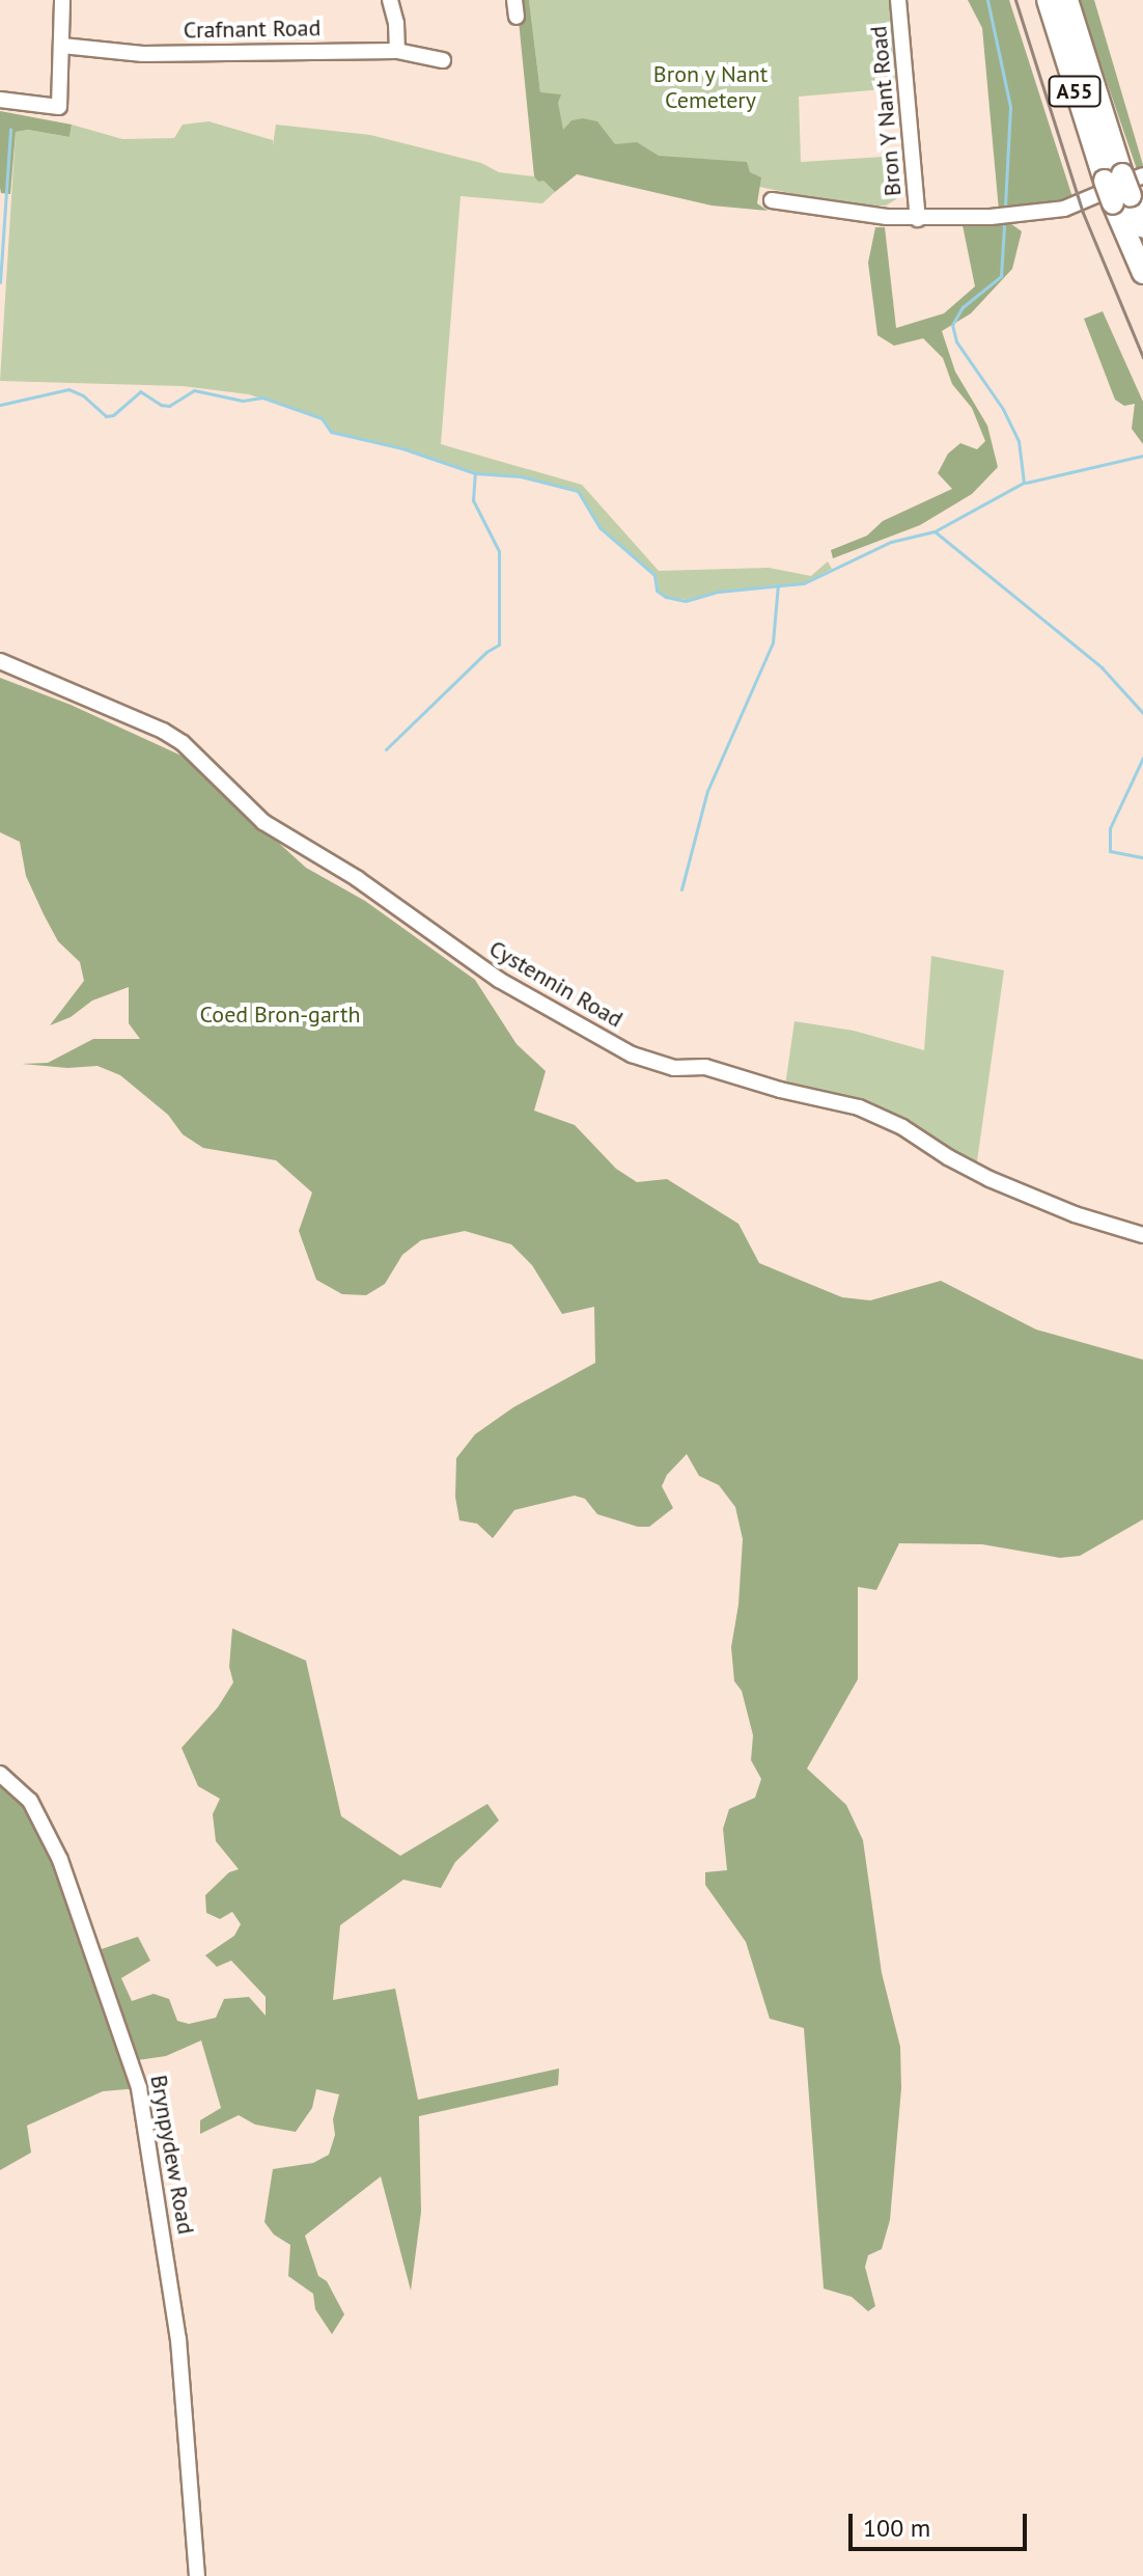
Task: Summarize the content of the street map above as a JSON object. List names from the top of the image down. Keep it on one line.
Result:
{"streets":{"highway":["A55"],"street":["Crafnant Road","Bron Y Nant Road","Cystennin Road","Brynpydew Road"]},"parks":["Bron y Nant Cemetery","Coed Bron-garth"],"scale_bar":"100 m"}
